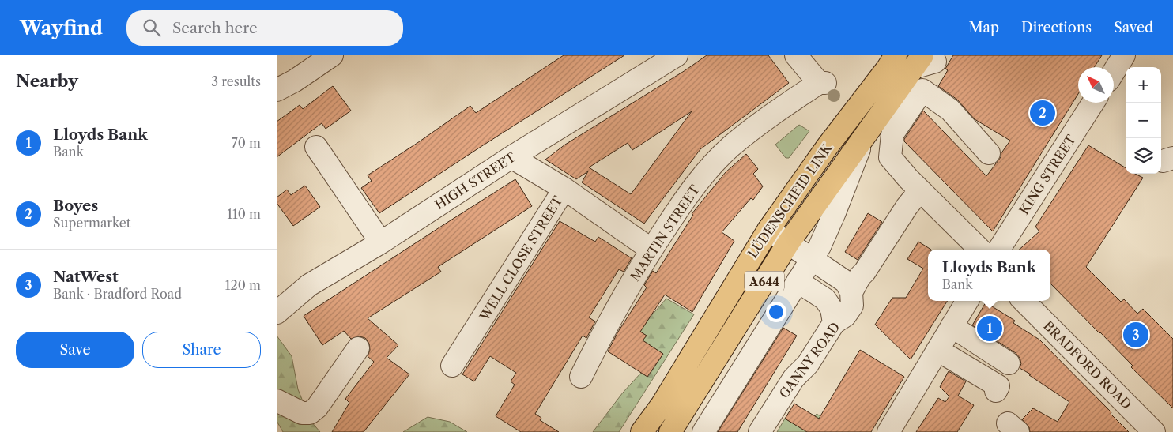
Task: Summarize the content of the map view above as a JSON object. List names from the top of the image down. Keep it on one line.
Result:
{"streets":{"main road":["LÜDENSCHEID LINK","A644"],"street":["KING STREET","HIGH STREET","MARTIN STREET","WELL CLOSE STREET","GANNY ROAD","BRADFORD ROAD"]},"north":"top left","page":{"header":"Wayfind","search":"Search here","nav":["Map","Directions","Saved"],"heading":["Nearby","3 results"],"map_buttons":["+","−"],"pins":["2","1","3"],"list":[{"mark":"1","name":"Lloyds Bank","note":"Bank","value":"70 m"},{"mark":"2","name":"Boyes","note":"Supermarket","value":"110 m"},{"mark":"3","name":"NatWest","note":"Bank · Bradford Road","value":"120 m"}],"popup":["Lloyds Bank","Bank"],"buttons":["Save","Share"]}}
